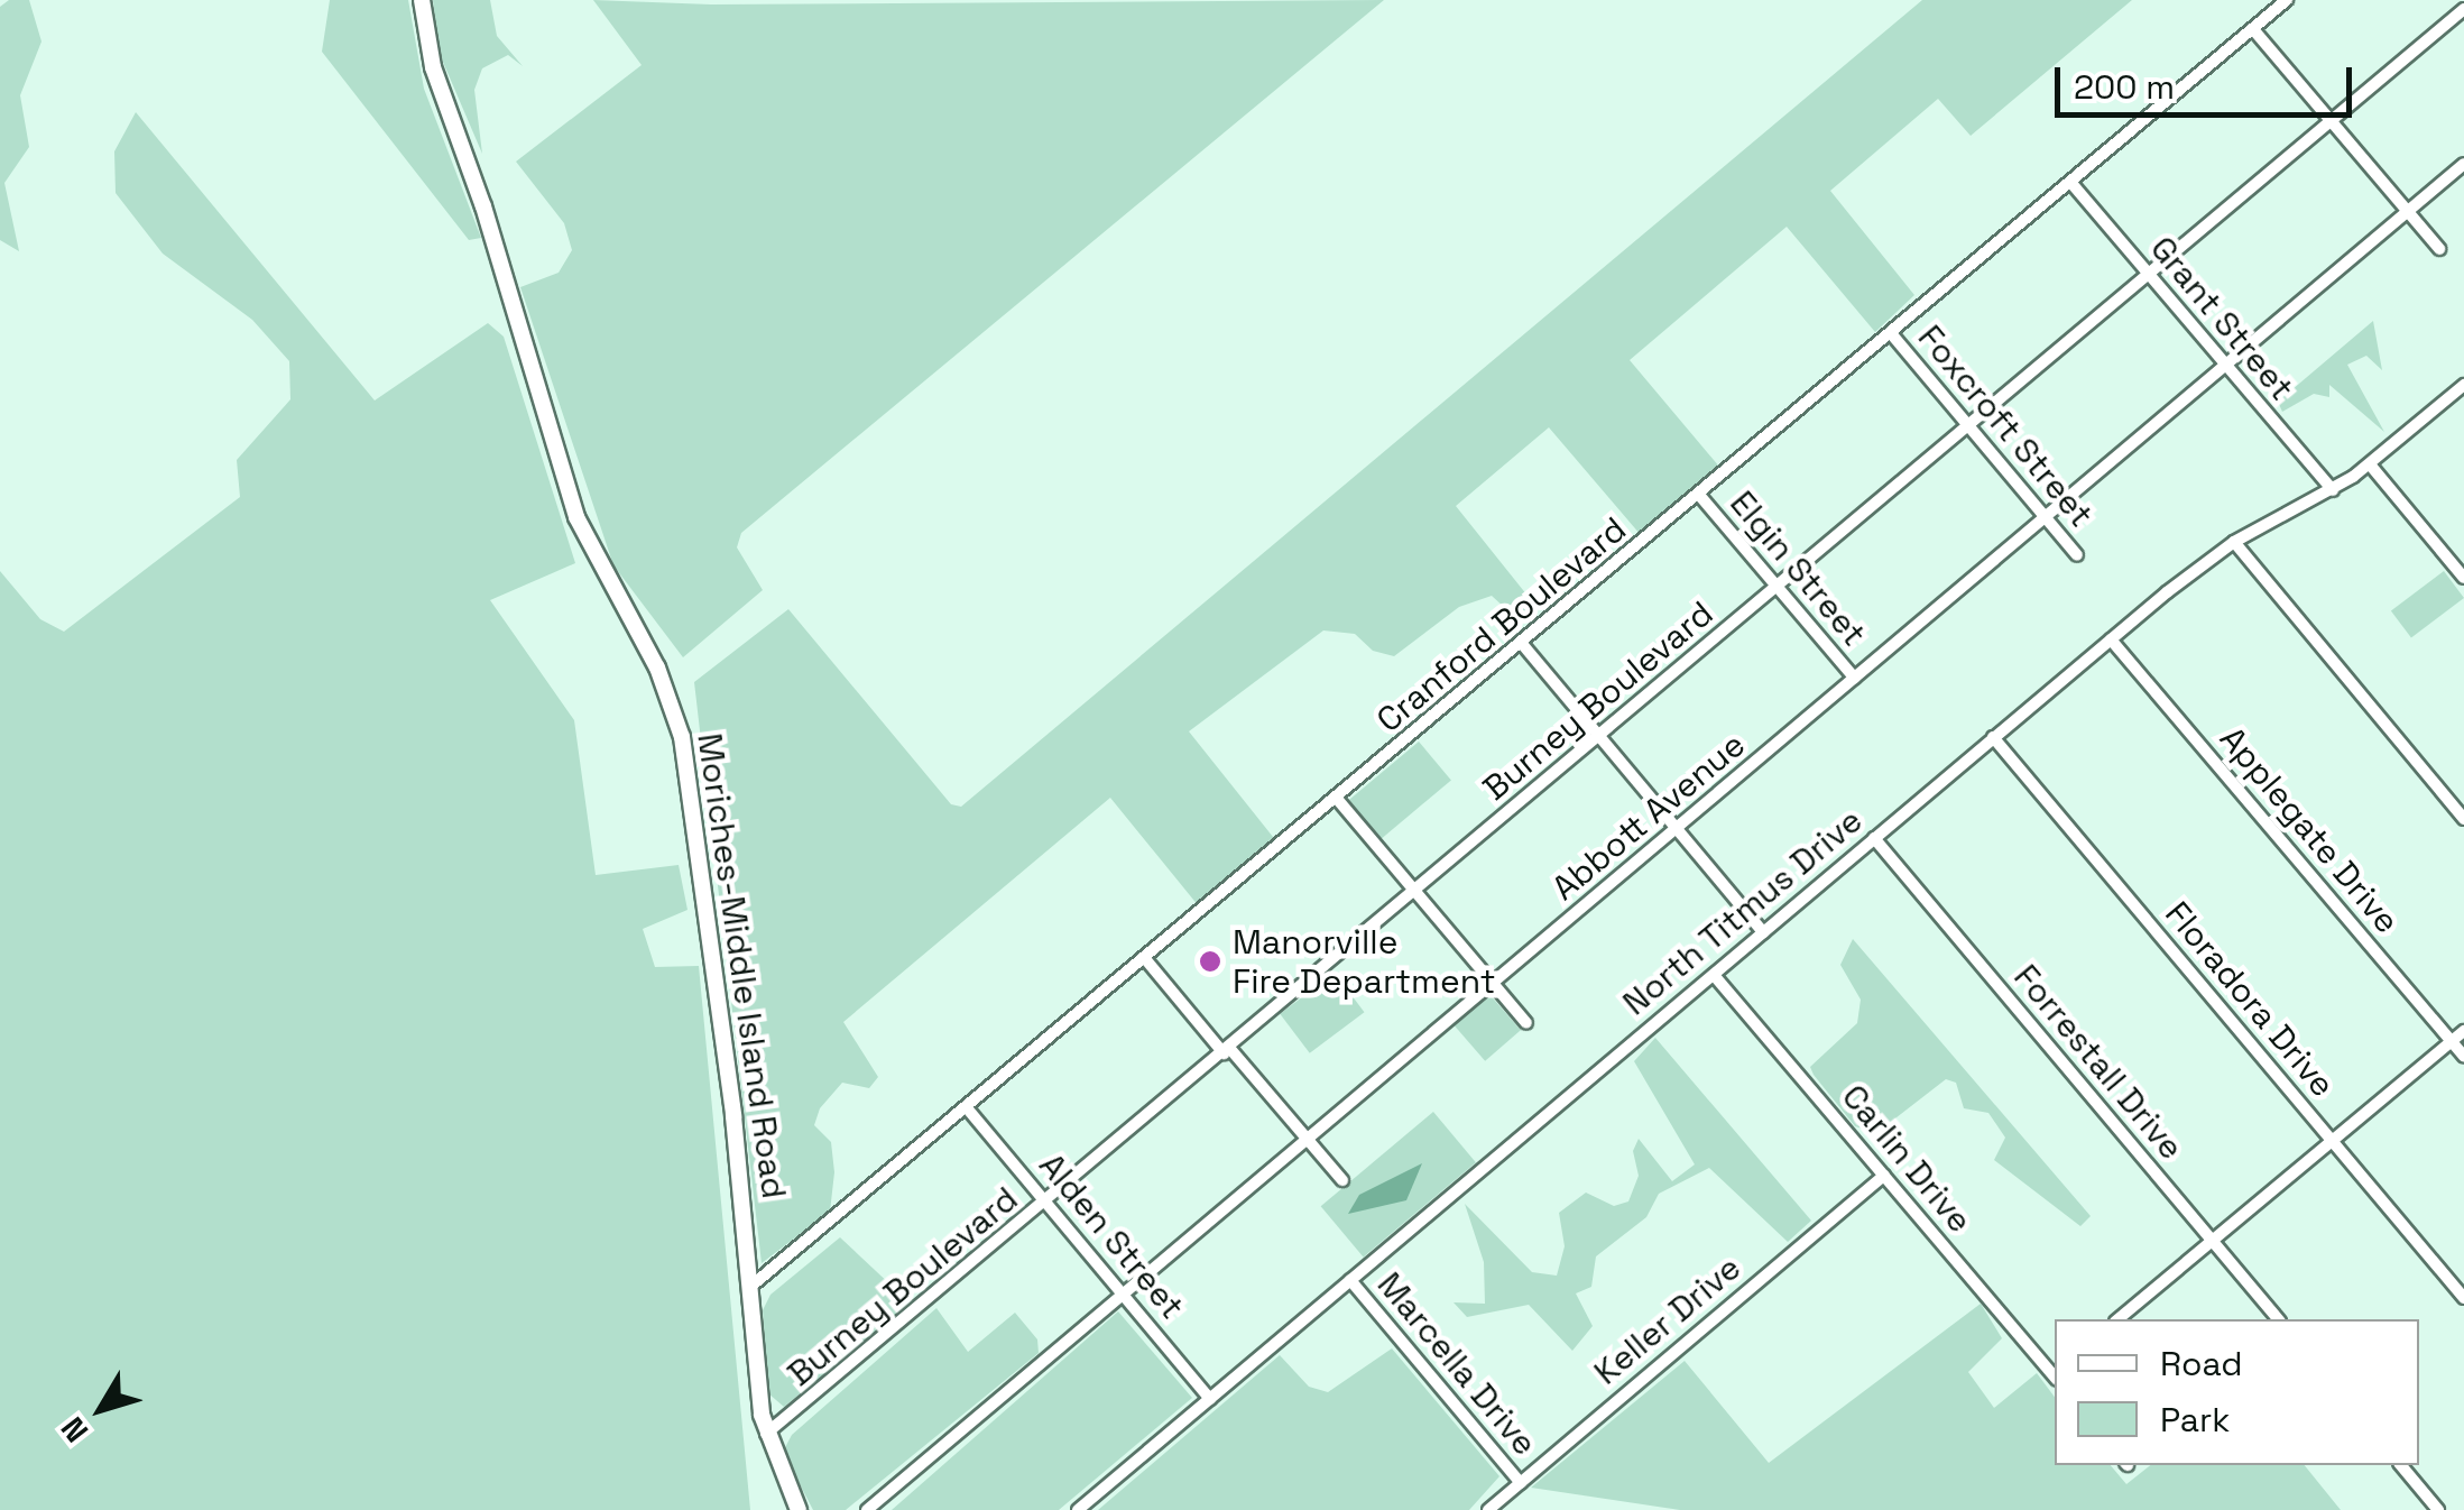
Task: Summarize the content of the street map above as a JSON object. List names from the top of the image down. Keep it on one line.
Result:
{"streets":{"main road":["Moriches-Middle Island Road"],"street":["Grant Street","Foxcroft Street","Elgin Street","Cranford Boulevard","Burney Boulevard","Abbott Avenue","Applegate Drive","North Titmus Drive","Floradora Drive","Forrestall Drive","Carlin Drive","Alden Street","Keller Drive","Marcella Drive"]},"crossings":[["Grant Street","Cranford Boulevard"],["Grant Street","Burney Boulevard"],["Grant Street","Abbott Avenue"],["Grant Street","North Titmus Drive"],["Foxcroft Street","Cranford Boulevard"],["Foxcroft Street","Burney Boulevard"],["Foxcroft Street","Abbott Avenue"],["Elgin Street","Cranford Boulevard"],["Elgin Street","Burney Boulevard"],["Elgin Street","Abbott Avenue"],["Cranford Boulevard","Moriches-Middle Island Road"],["Cranford Boulevard","Alden Street"],["Burney Boulevard","Moriches-Middle Island Road"],["Burney Boulevard","Alden Street"],["Abbott Avenue","Alden Street"],["Applegate Drive","North Titmus Drive"],["North Titmus Drive","Floradora Drive"],["North Titmus Drive","Forrestall Drive"],["North Titmus Drive","Carlin Drive"],["North Titmus Drive","Alden Street"],["North Titmus Drive","Marcella Drive"],["Carlin Drive","Keller Drive"],["Keller Drive","Marcella Drive"]],"places":["Manorville Fire Department"],"legend":["Road","Park"],"scale_bar":"200 m","north":"bottom left"}
